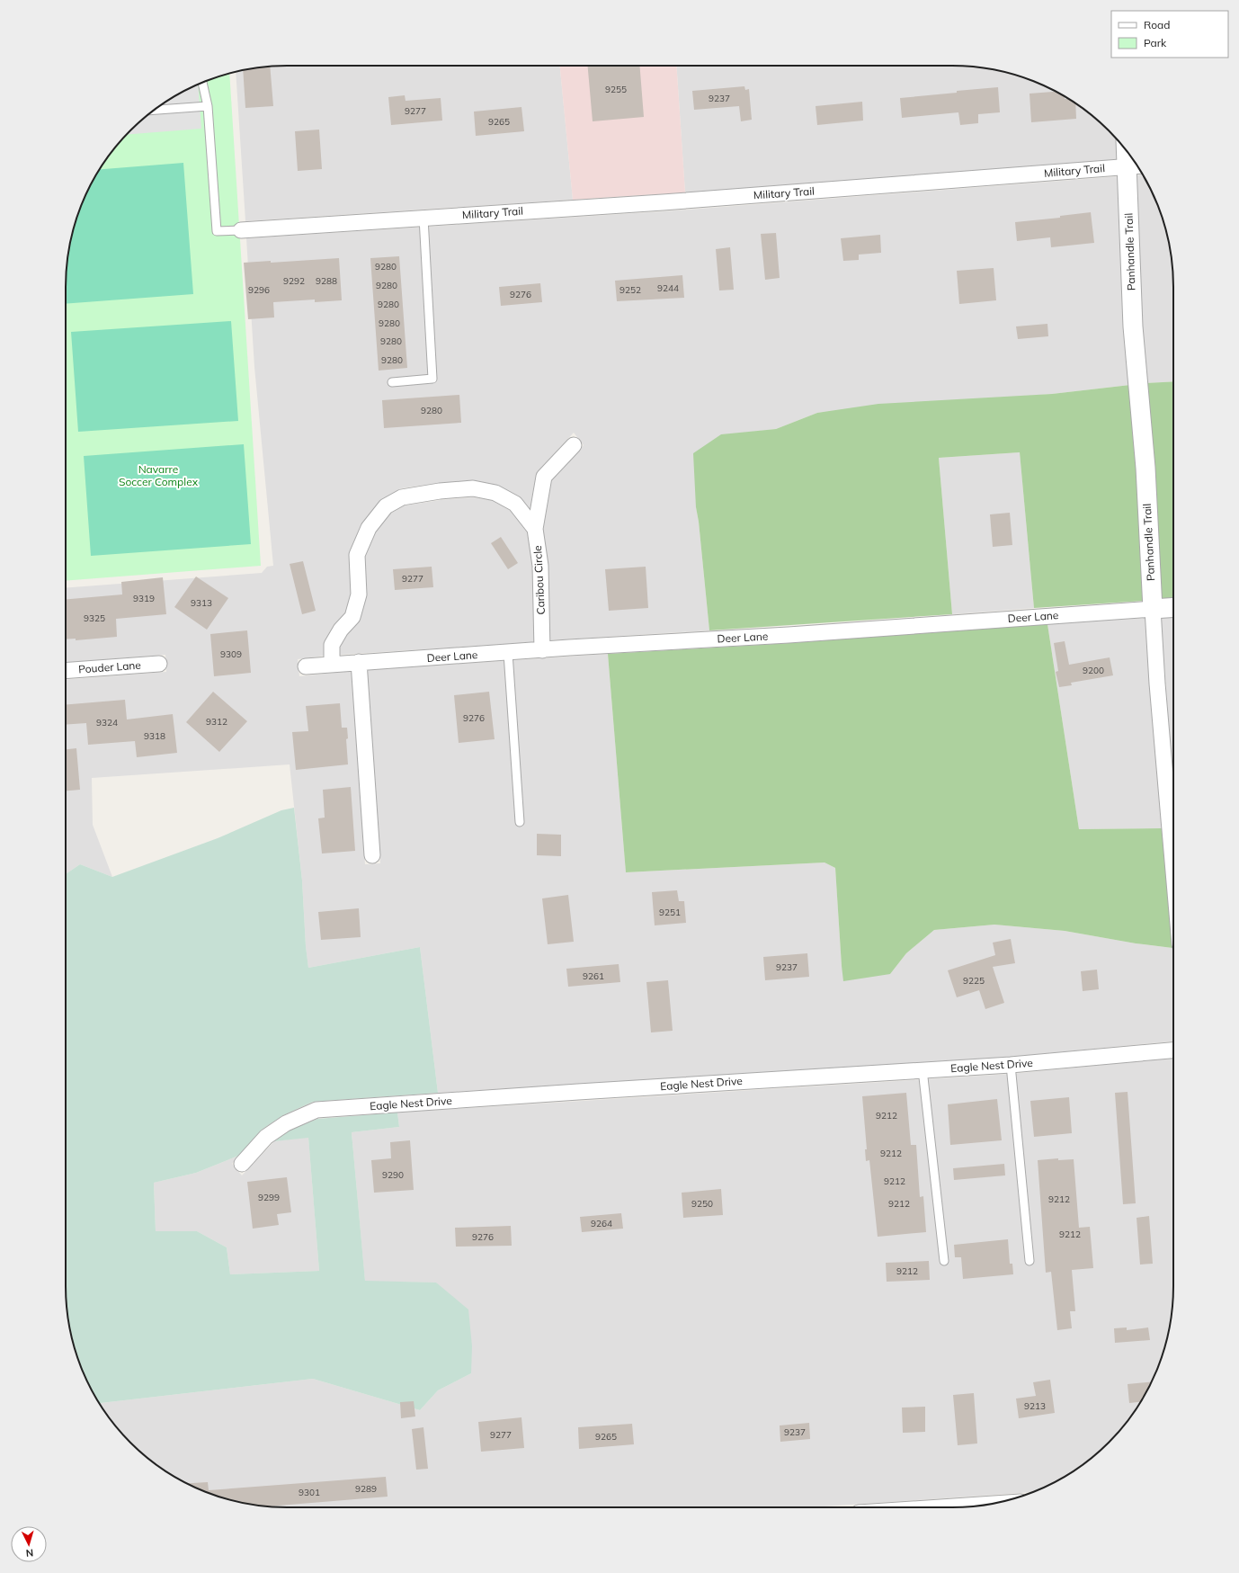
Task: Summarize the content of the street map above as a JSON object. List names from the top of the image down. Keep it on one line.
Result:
{"streets":{"street":["Military Trail","Panhandle Trail","Caribou Circle","Deer Lane","Pouder Lane","Eagle Nest Drive"]},"crossings":[["Military Trail","Panhandle Trail"],["Panhandle Trail","Deer Lane"],["Caribou Circle","Deer Lane"]],"parks":["Navarre Soccer Complex"],"house_numbers":["9255","9237","9277","9265","9280","9292","9288","9280","9244","9296","9252","9276","9280","9280","9280","9280","9280","9277","9319","9313","9325","9309","9200","9276","9312","9324","9318","9251","9237","9261","9225","9212","9212","9290","9212","9299","9212","9250","9212","9264","9212","9276","9212","9213","9237","9277","9265","9289","9301"],"legend":["Road","Park"],"north":"bottom"}
